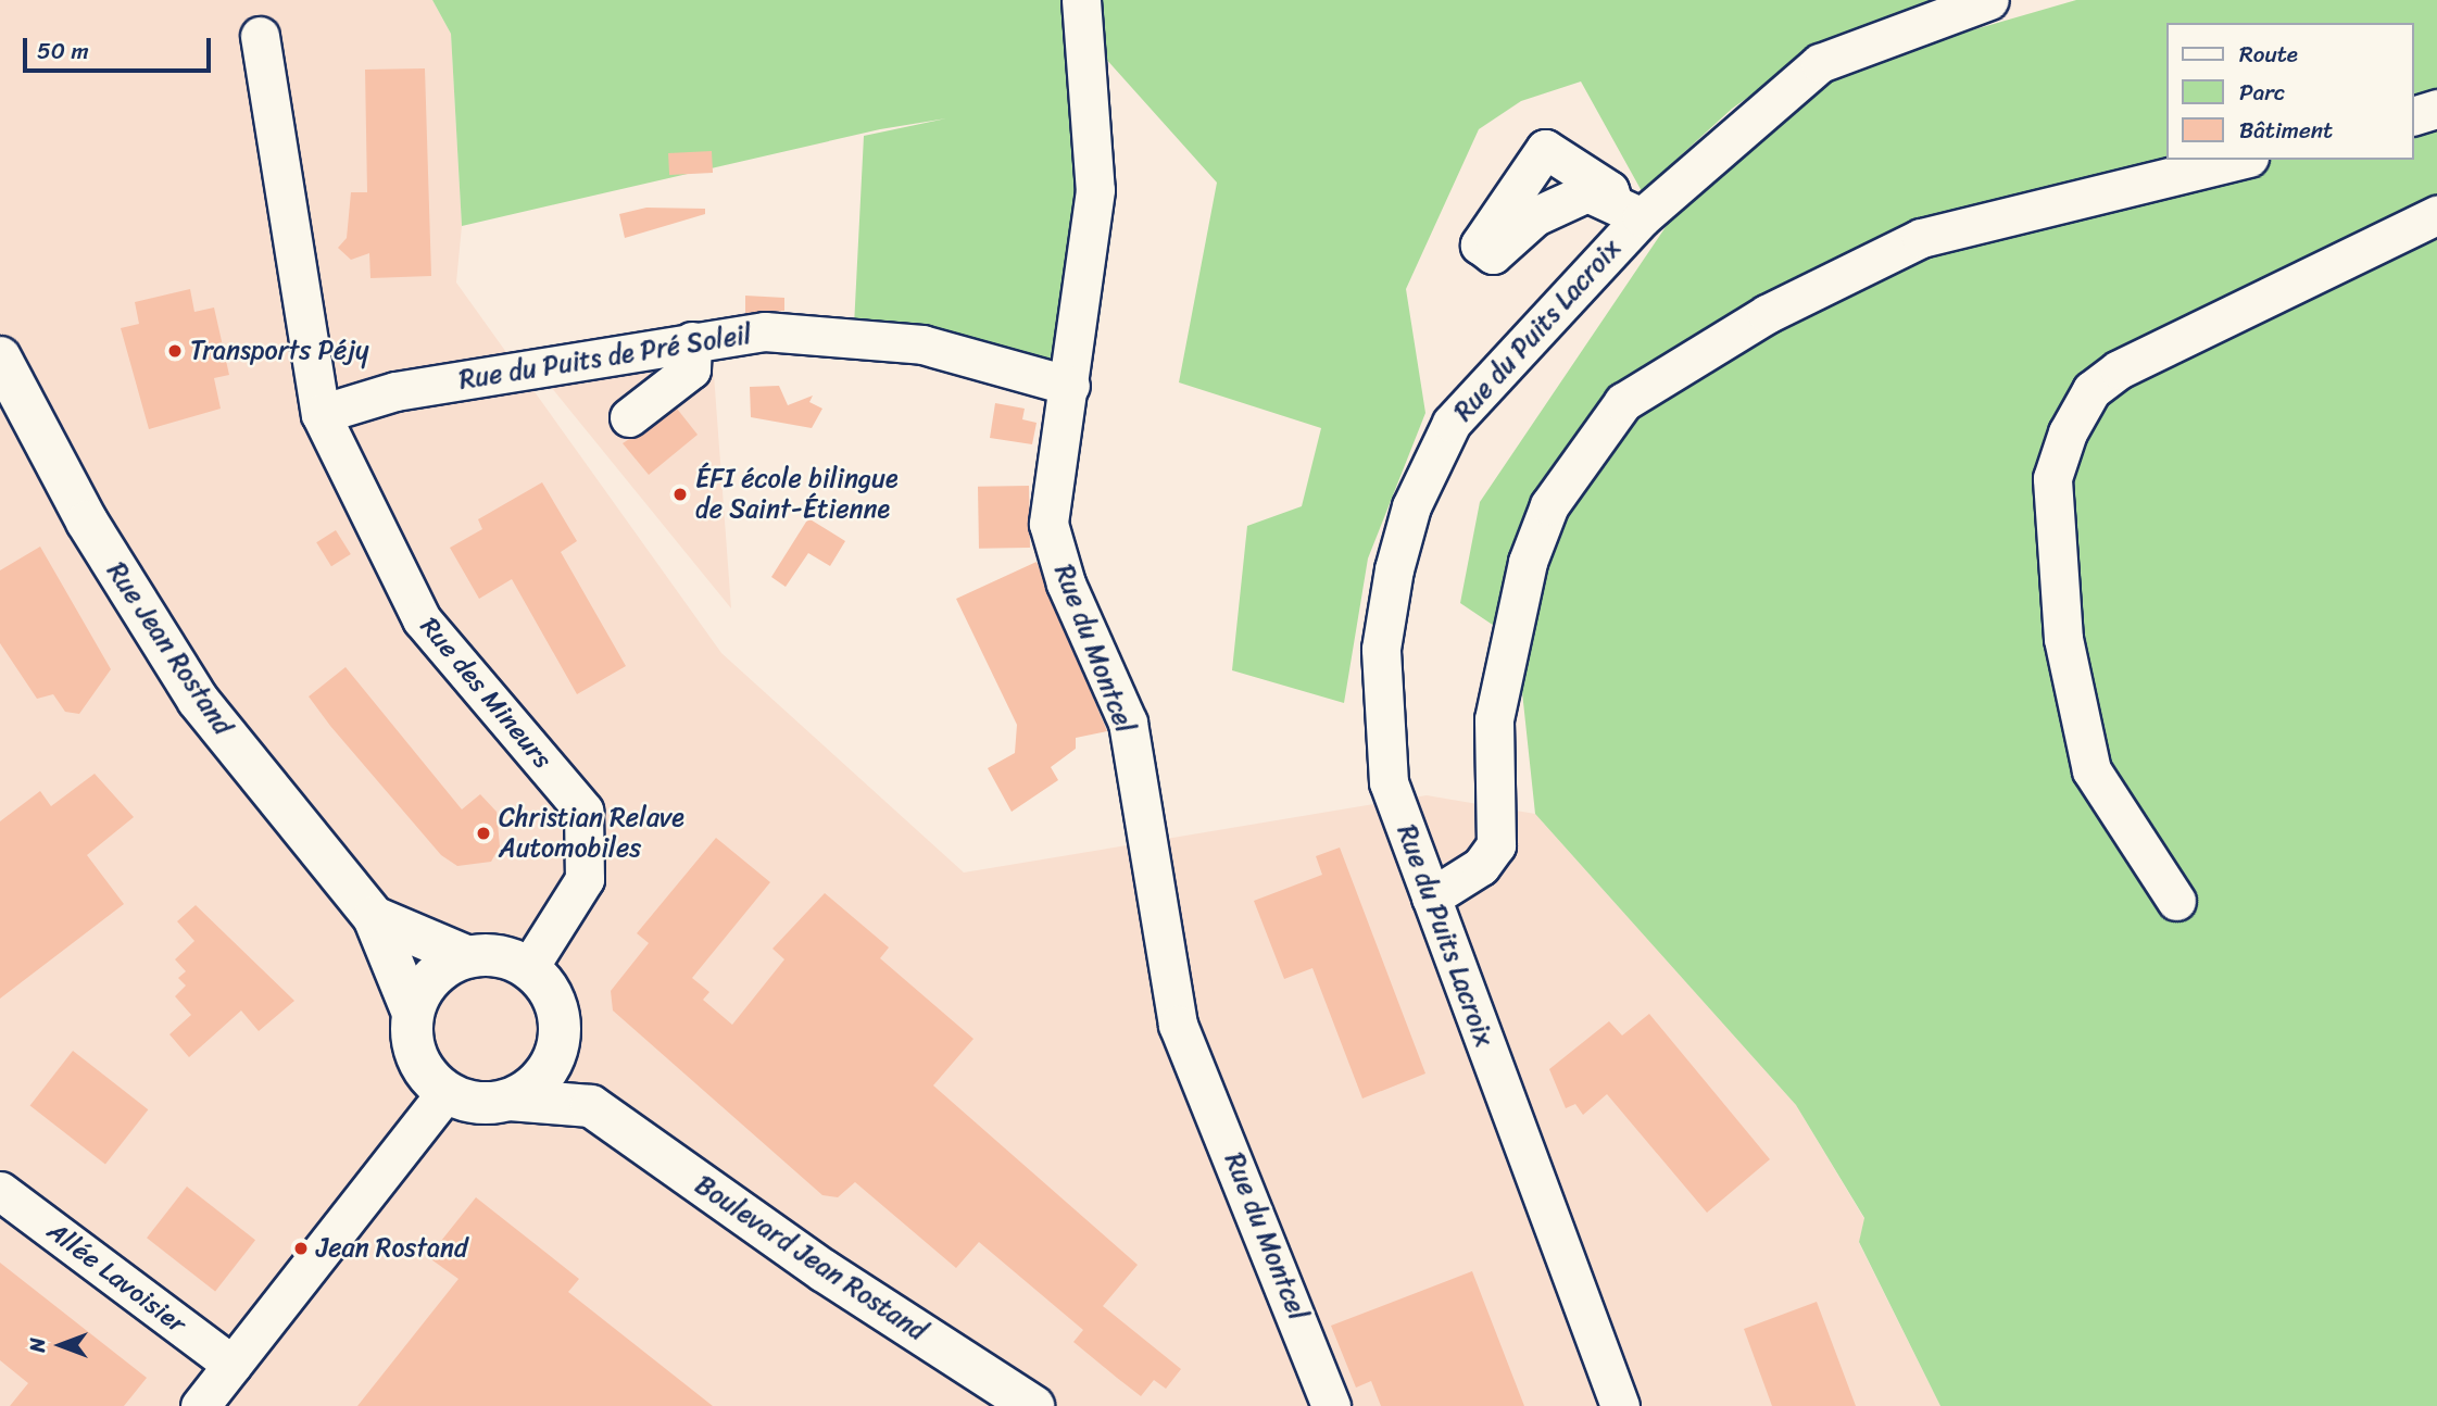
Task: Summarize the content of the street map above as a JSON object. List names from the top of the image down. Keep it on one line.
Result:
{"streets":{"main road":["Rue Jean Rostand","Boulevard Jean Rostand"],"street":["Rue du Puits Lacroix","Rue du Puits de Pré Soleil","Rue du Montcel","Rue des Mineurs","Allée Lavoisier"]},"crossings":[["Rue du Puits de Pré Soleil","Rue du Montcel"],["Rue du Puits de Pré Soleil","Rue des Mineurs"]],"places":["Transports Péjy","ÉFI école bilingue de Saint-Étienne","Christian Relave Automobiles","Jean Rostand"],"legend":["Route","Parc","Bâtiment"],"scale_bar":"50 m","north":"left"}
